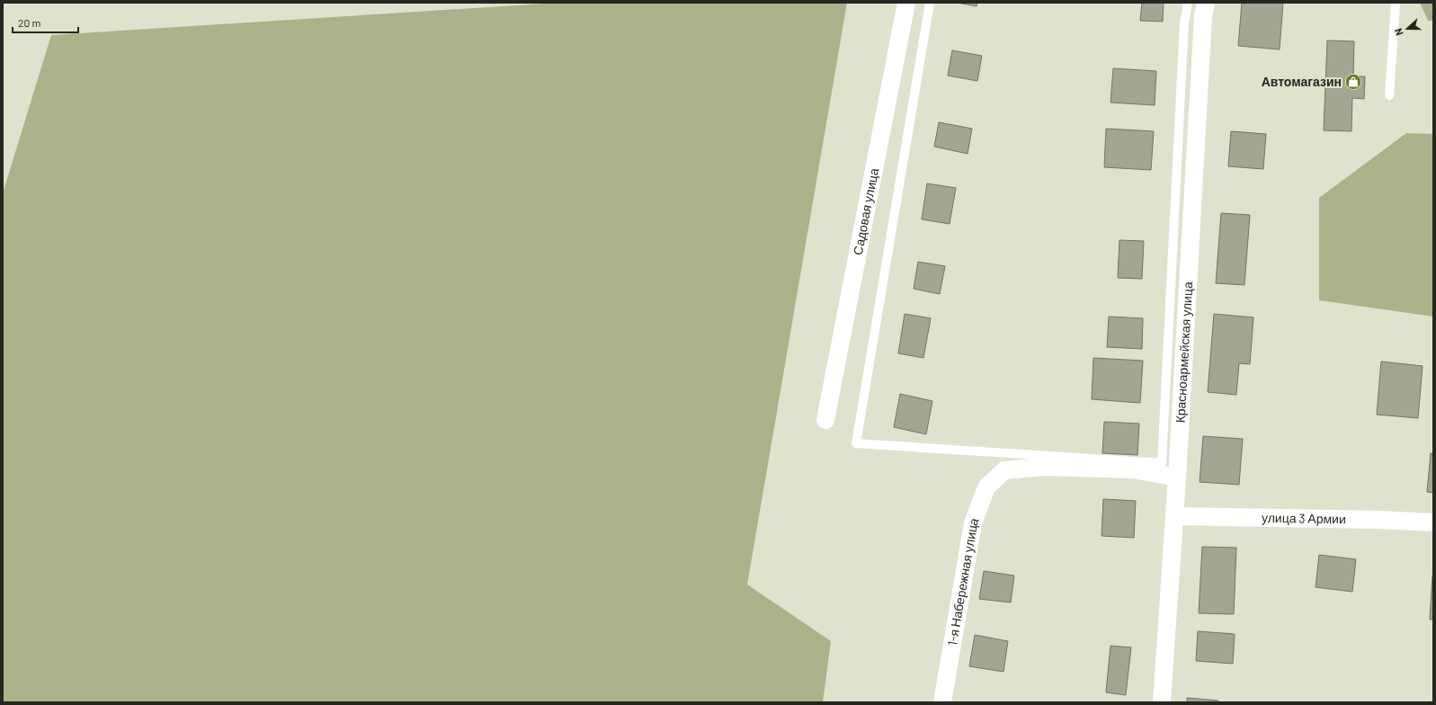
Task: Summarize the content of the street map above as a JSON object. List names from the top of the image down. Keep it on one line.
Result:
{"streets":{"street":["Садовая улица","Красноармейская улица","улица 3 Армии","1-я Набережная улица"]},"crossings":[["Красноармейская улица","улица 3 Армии"],["Красноармейская улица","1-я Набережная улица"]],"places":{"shop":["Автомагазин"]},"scale_bar":"20 m","north":"left"}
